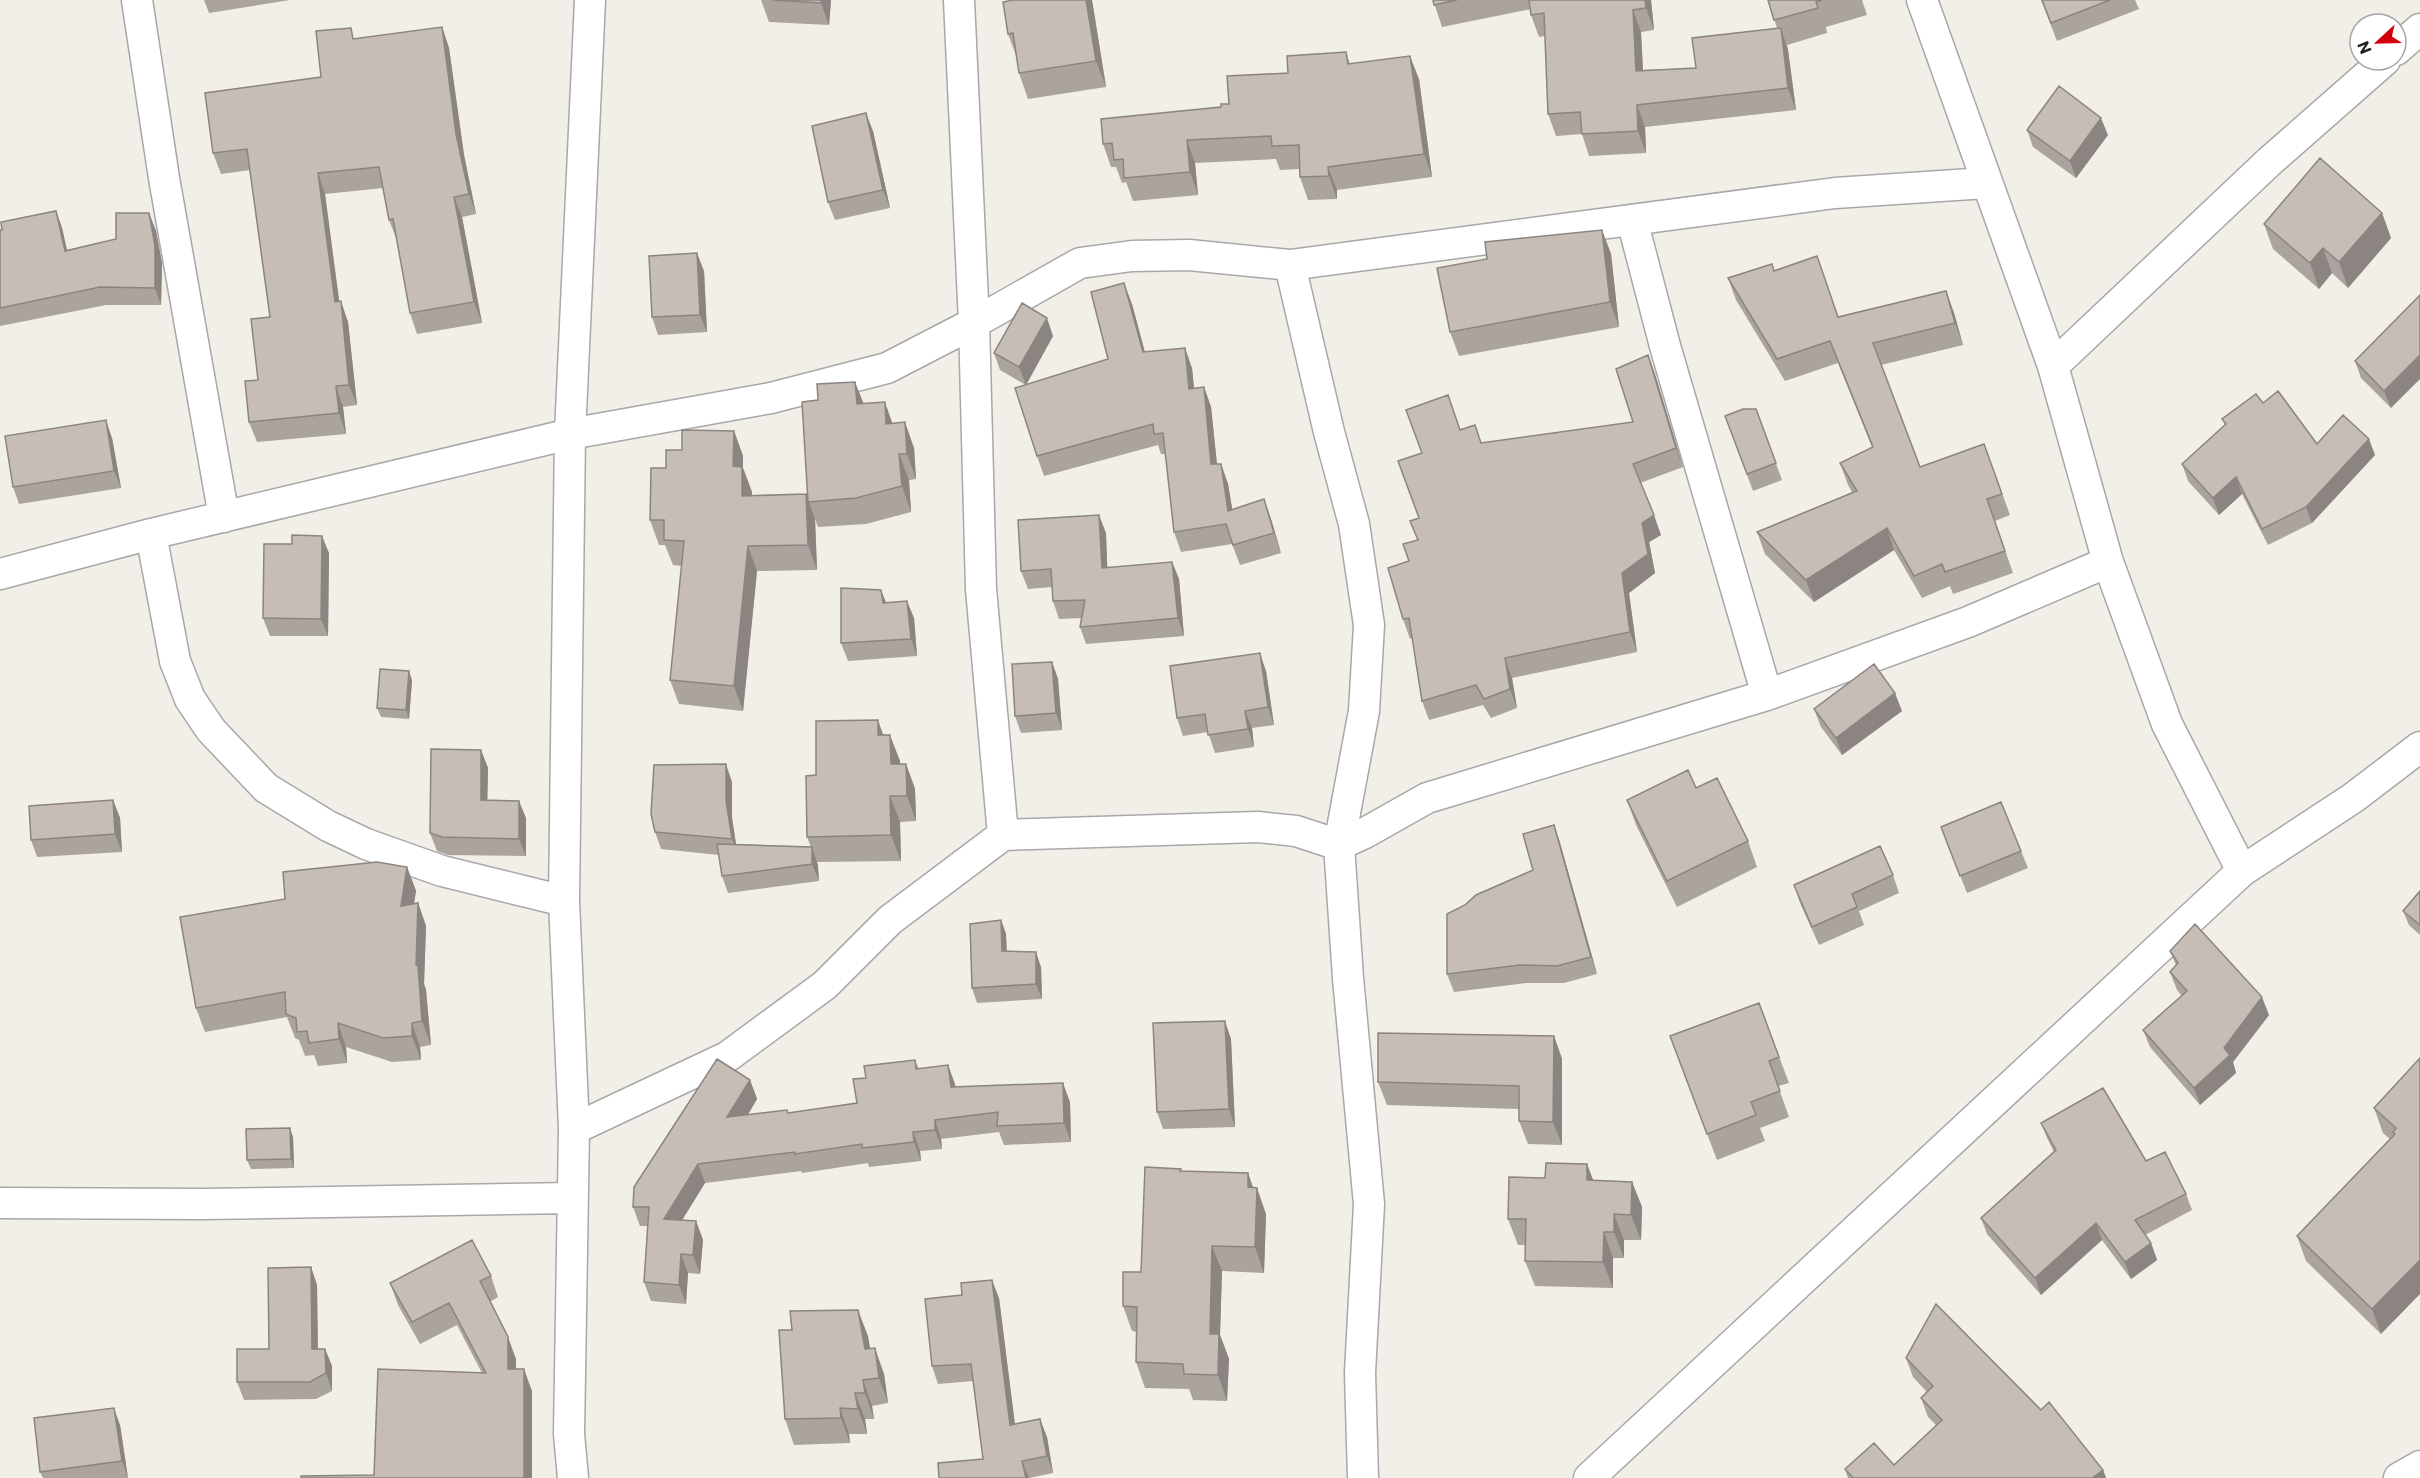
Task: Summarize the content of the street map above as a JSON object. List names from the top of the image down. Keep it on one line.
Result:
{"north":"left"}
